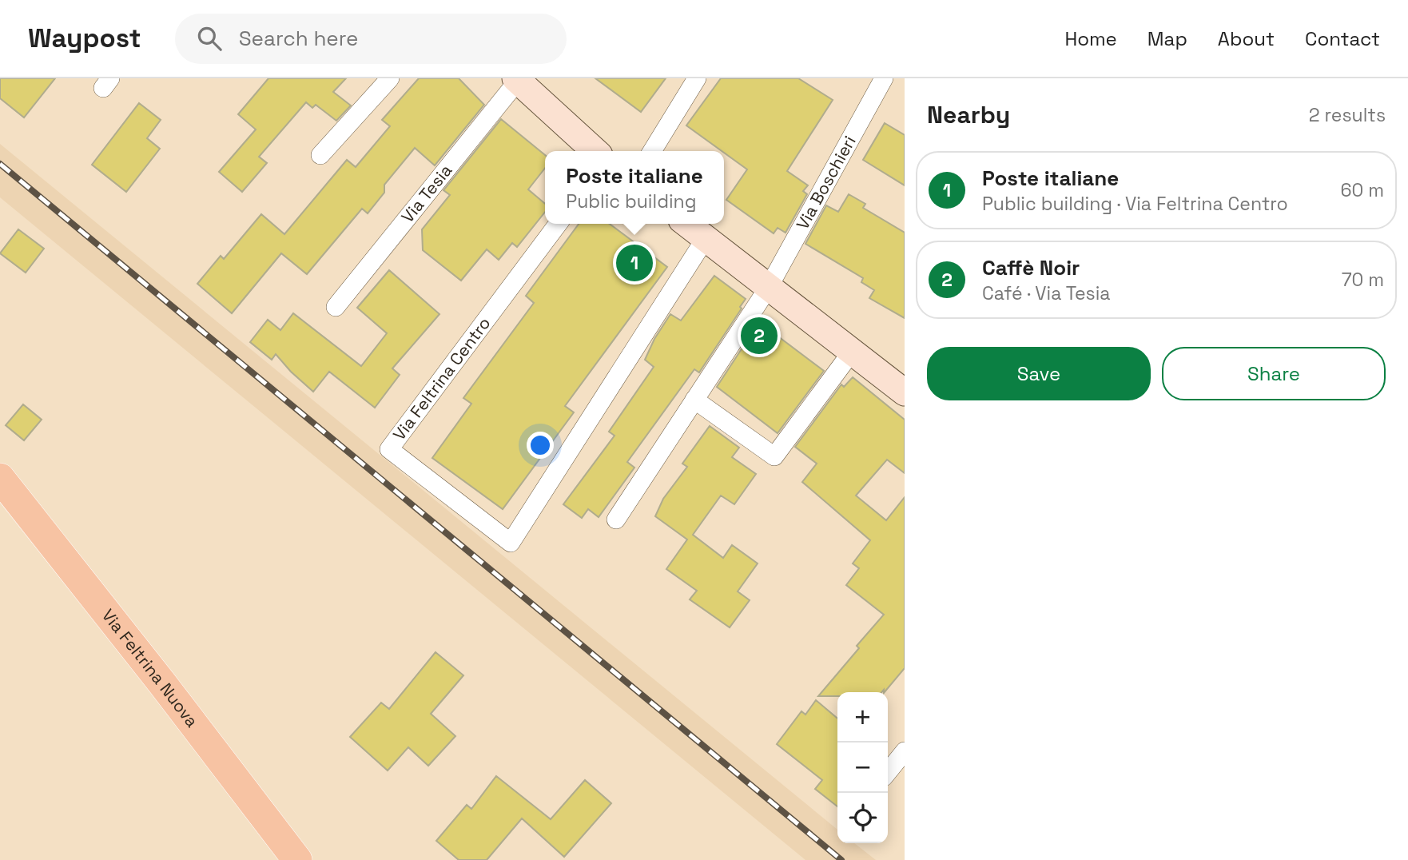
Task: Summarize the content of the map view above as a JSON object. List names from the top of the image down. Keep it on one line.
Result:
{"streets":{"main road":["Via Feltrina Nuova"],"street":["Via Boschieri","Via Tesia","Via Feltrina Centro"]},"page":{"header":"Waypost","search":"Search here","nav":["Home","Map","About","Contact"],"heading":["Nearby","2 results"],"popup":["Poste italiane","Public building"],"list":[{"mark":"1","name":"Poste italiane","note":"Public building · Via Feltrina Centro","value":"60 m"},{"mark":"2","name":"Caffè Noir","note":"Café · Via Tesia","value":"70 m"}],"pins":["1","2"],"buttons":["Save","Share"],"map_buttons":["+","−"]}}
